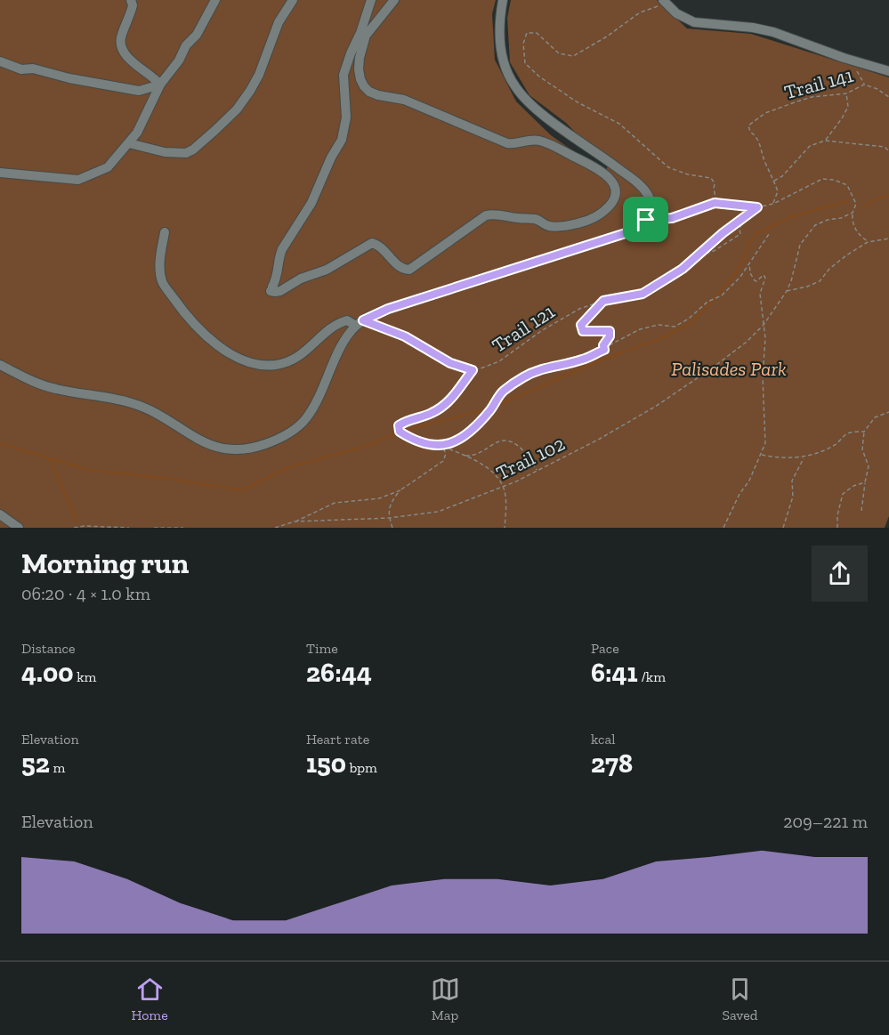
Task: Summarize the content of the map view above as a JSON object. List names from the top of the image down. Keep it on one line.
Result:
{"streets":{"path":["Trail 141","Trail 121","Trail 102"]},"parks":["Palisades Park"],"page":{"heading":["Morning run","06:20 · 4 × 1.0 km"],"stats":[["Distance","4.00 km"],["Time","26:44"],["Pace","6:41 /km"],["Elevation","52 m"],["Heart rate","150 bpm"],["kcal","278"]],"chart":["Elevation","209–221 m"],"tabs":["Home","Map","Saved"]}}
